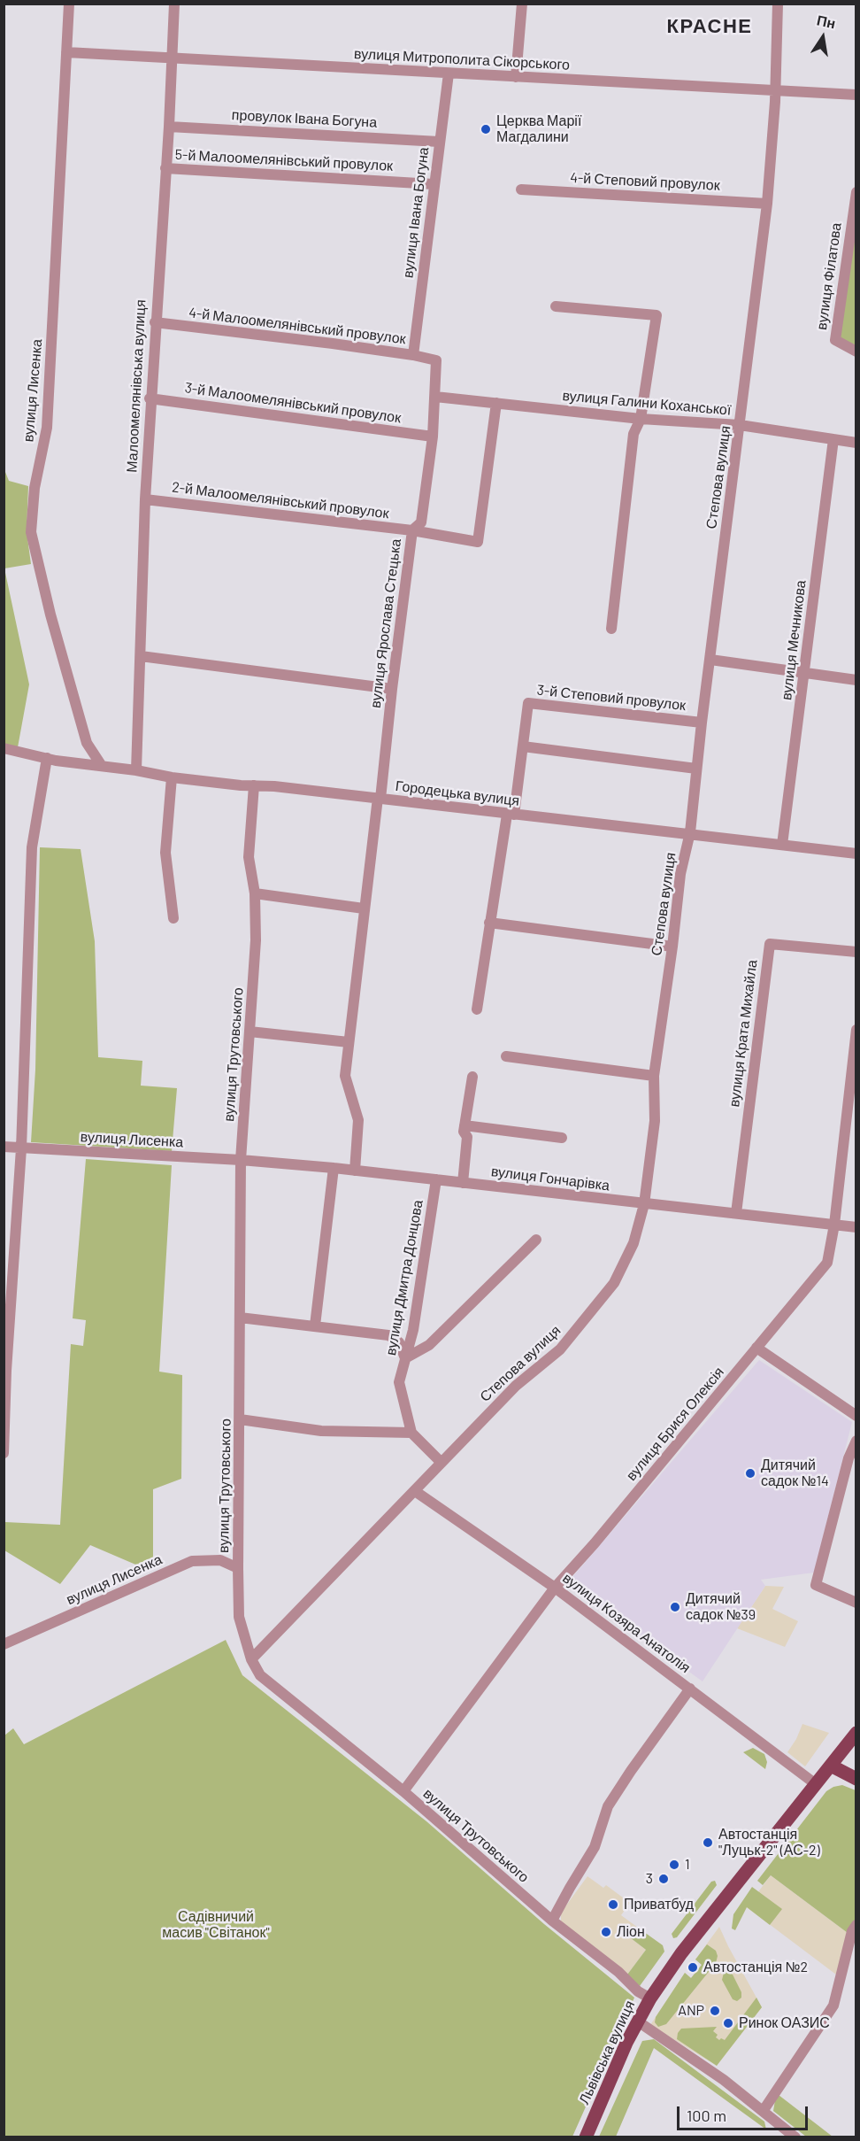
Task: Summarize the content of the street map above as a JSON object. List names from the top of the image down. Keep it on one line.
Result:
{"streets":{"main road":["Львівська вулиця"],"street":["вулиця Митрополита Сікорського","провулок Івана Богуна","5-й Малоомелянівський провулок","4-й Степовий провулок","вулиця Івана Богуна","вулиця Філатова","4-й Малоомелянівський провулок","Малоомелянівська вулиця","вулиця Лисенка","3-й Малоомелянівський провулок","вулиця Галини Коханської","Степова вулиця","2-й Малоомелянівський провулок","вулиця Ярослава Стецька","вулиця Мечникова","3-й Степовий провулок","Городецька вулиця","вулиця Крата Михайла","вулиця Трутовського","вулиця Гончарівка","вулиця Дмитра Донцова","вулиця Брися Олексія","вулиця Козяра Анатолія"]},"crossings":[["вулиця Митрополита Сікорського","вулиця Івана Богуна"],["вулиця Митрополита Сікорського","Малоомелянівська вулиця"],["вулиця Митрополита Сікорського","вулиця Лисенка"],["вулиця Митрополита Сікорського","Степова вулиця"],["провулок Івана Богуна","вулиця Івана Богуна"],["провулок Івана Богуна","Малоомелянівська вулиця"],["5-й Малоомелянівський провулок","вулиця Івана Богуна"],["5-й Малоомелянівський провулок","Малоомелянівська вулиця"],["4-й Степовий провулок","Степова вулиця"],["вулиця Івана Богуна","4-й Малоомелянівський провулок"],["4-й Малоомелянівський провулок","Малоомелянівська вулиця"],["4-й Малоомелянівський провулок","вулиця Ярослава Стецька"],["Малоомелянівська вулиця","3-й Малоомелянівський провулок"],["Малоомелянівська вулиця","2-й Малоомелянівський провулок"],["Малоомелянівська вулиця","Городецька вулиця"],["вулиця Лисенка","Городецька вулиця"],["вулиця Лисенка","вулиця Трутовського"],["вулиця Лисенка","вулиця Гончарівка"],["3-й Малоомелянівський провулок","вулиця Ярослава Стецька"],["вулиця Галини Коханської","Степова вулиця"],["вулиця Галини Коханської","вулиця Ярослава Стецька"],["вулиця Галини Коханської","вулиця Мечникова"],["Степова вулиця","3-й Степовий провулок"],["Степова вулиця","Городецька вулиця"],["Степова вулиця","вулиця Трутовського"],["Степова вулиця","вулиця Гончарівка"],["Степова вулиця","вулиця Козяра Анатолія"],["2-й Малоомелянівський провулок","вулиця Ярослава Стецька"],["вулиця Ярослава Стецька","Городецька вулиця"],["вулиця Ярослава Стецька","вулиця Гончарівка"],["вулиця Мечникова","Городецька вулиця"],["3-й Степовий провулок","Городецька вулиця"],["Городецька вулиця","вулиця Трутовського"],["вулиця Крата Михайла","вулиця Гончарівка"],["вулиця Трутовського","вулиця Гончарівка"],["вулиця Трутовського","вулиця Брися Олексія"],["вулиця Трутовського","Львівська вулиця"],["вулиця Гончарівка","вулиця Дмитра Донцова"],["вулиця Гончарівка","вулиця Брися Олексія"],["вулиця Брися Олексія","вулиця Козяра Анатолія"],["вулиця Козяра Анатолія","Львівська вулиця"]],"districts":["КРАСНЕ"],"parks":["Садівничий масив \"Світанок\""],"places":["Церква Марії Магдалини","Дитячий садок №14","Дитячий садок №39","Автостанція \"Луцьк-2\" (АС-2)","1","3","Приватбуд","Ліон","Автостанція №2","ANP","Ринок ОАЗИС"],"scale_bar":"100 m","north":"top"}
